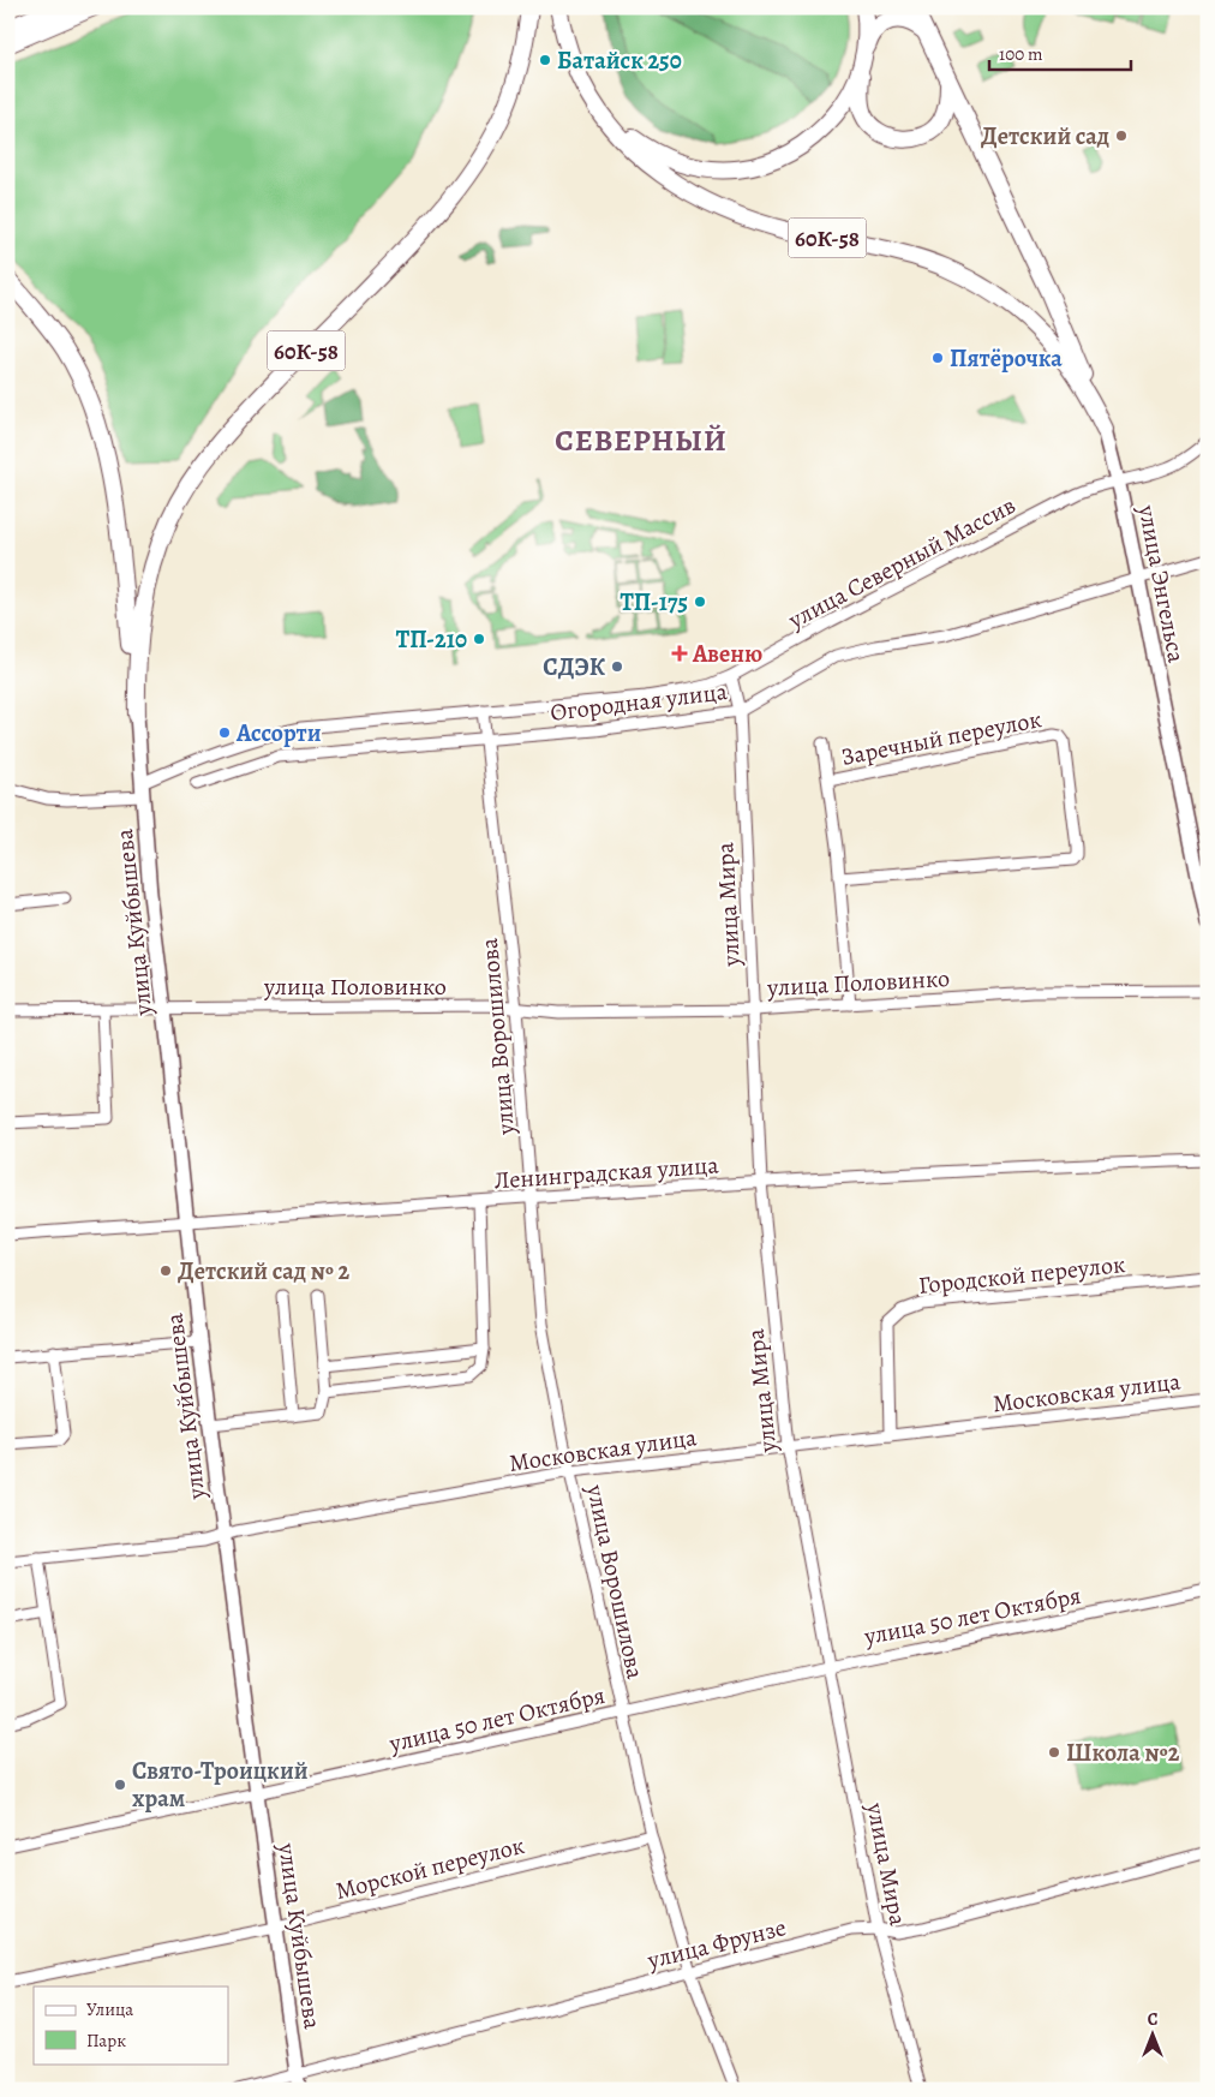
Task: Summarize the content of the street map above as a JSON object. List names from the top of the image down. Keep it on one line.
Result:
{"streets":{"highway":["60К-58"],"main road":["улица Энгельса","улица Куйбышева"],"street":["улица Северный Массив","Огородная улица","Заречный переулок","улица Мира","улица Половинко","улица Ворошилова","Ленинградская улица","Городской переулок","Московская улица","улица 50 лет Октября","Морской переулок","улица Фрунзе"]},"crossings":[["60К-58","улица Энгельса"],["60К-58","улица Куйбышева"],["улица Северный Массив","улица Энгельса"],["улица Северный Массив","улица Мира"],["улица Северный Массив","улица Куйбышева"],["улица Северный Массив","улица Ворошилова"],["улица Энгельса","Огородная улица"],["Огородная улица","улица Мира"],["Огородная улица","улица Ворошилова"],["Заречный переулок","улица Половинко"],["улица Мира","улица Половинко"],["улица Мира","Ленинградская улица"],["улица Мира","Московская улица"],["улица Мира","улица 50 лет Октября"],["улица Мира","улица Фрунзе"],["улица Куйбышева","улица Половинко"],["улица Куйбышева","Ленинградская улица"],["улица Куйбышева","Московская улица"],["улица Куйбышева","улица 50 лет Октября"],["улица Куйбышева","Морской переулок"],["улица Куйбышева","улица Фрунзе"],["улица Половинко","улица Ворошилова"],["улица Ворошилова","Ленинградская улица"],["улица Ворошилова","Московская улица"],["улица Ворошилова","улица 50 лет Октября"],["улица Ворошилова","Морской переулок"],["улица Ворошилова","улица Фрунзе"],["Городской переулок","Московская улица"]],"districts":["СЕВЕРНЫЙ"],"places":{"other":["Батайск 250","Детский сад","Пятёрочка","ТП-175","ТП-210","СДЭК","Ассорти","Детский сад № 2","Школа №2","Свято-Троицкий храм"],"health":["Авеню"]},"legend":["Улица","Парк"],"scale_bar":"100 m","north":"top"}
